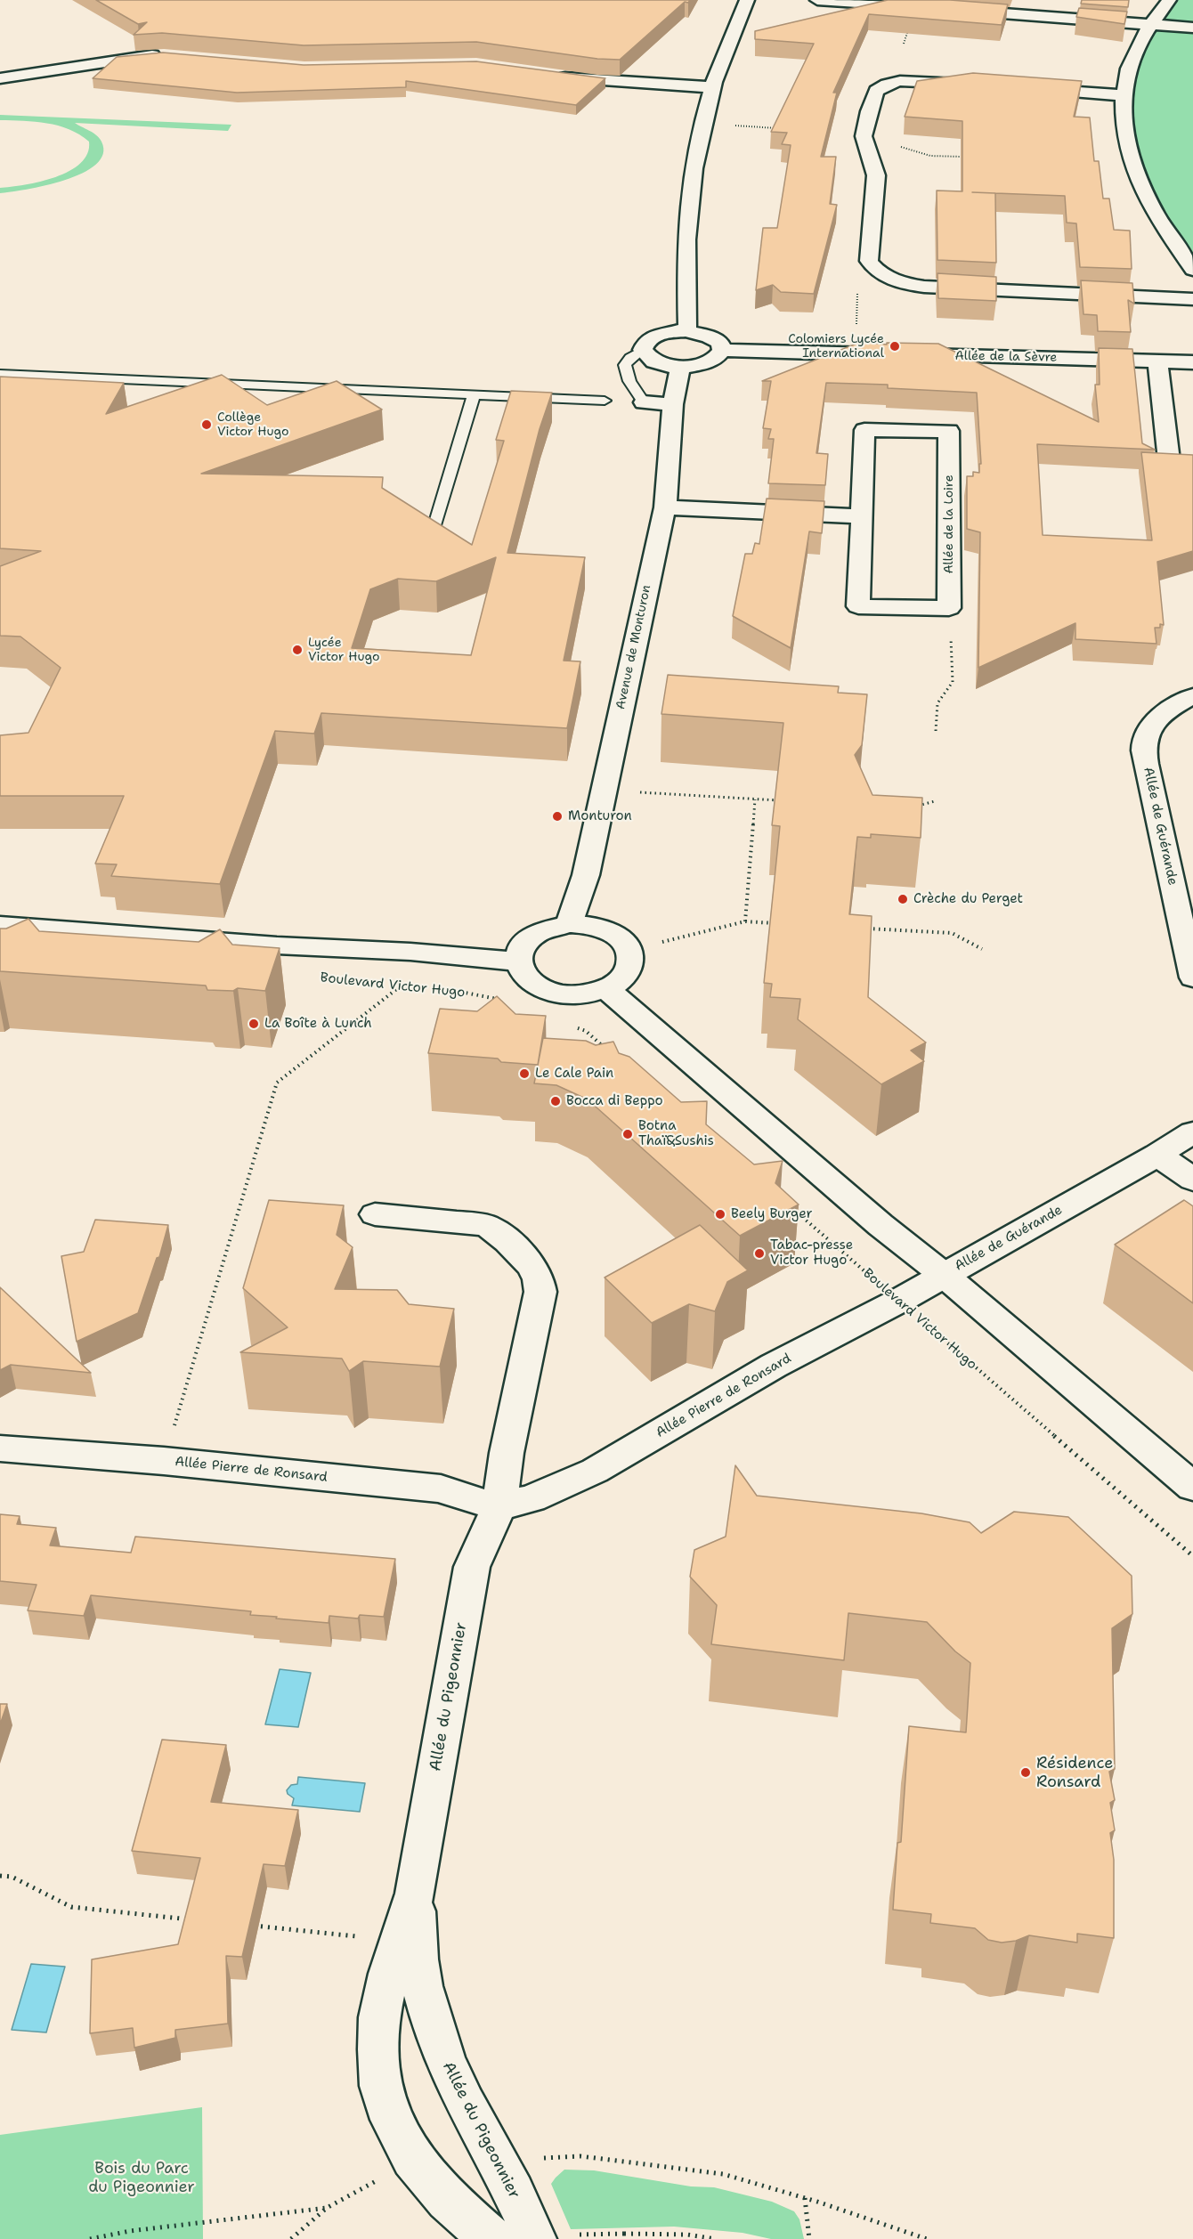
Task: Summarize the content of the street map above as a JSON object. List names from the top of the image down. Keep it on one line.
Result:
{"streets":{"street":["Allée de la Sèvre","Allée de la Loire","Avenue de Monturon","Allée de Guérande","Allée Pierre de Ronsard","Allée du Pigeonnier"],"path":["Boulevard Victor Hugo"]},"crossings":[["Allée de Guérande","Allée Pierre de Ronsard"],["Boulevard Victor Hugo","Allée Pierre de Ronsard"],["Allée Pierre de Ronsard","Allée du Pigeonnier"]],"parks":["Bois du Parc du Pigeonnier"],"places":["Colomiers Lycée International","Collège Victor Hugo","Lycée Victor Hugo","Monturon","Crèche du Perget","La Boîte à Lunch","Le Cale Pain","Bocca di Beppo","Botna Thaï&Sushis","Beely Burger","Tabac-presse Victor Hugo","Résidence Ronsard"]}
